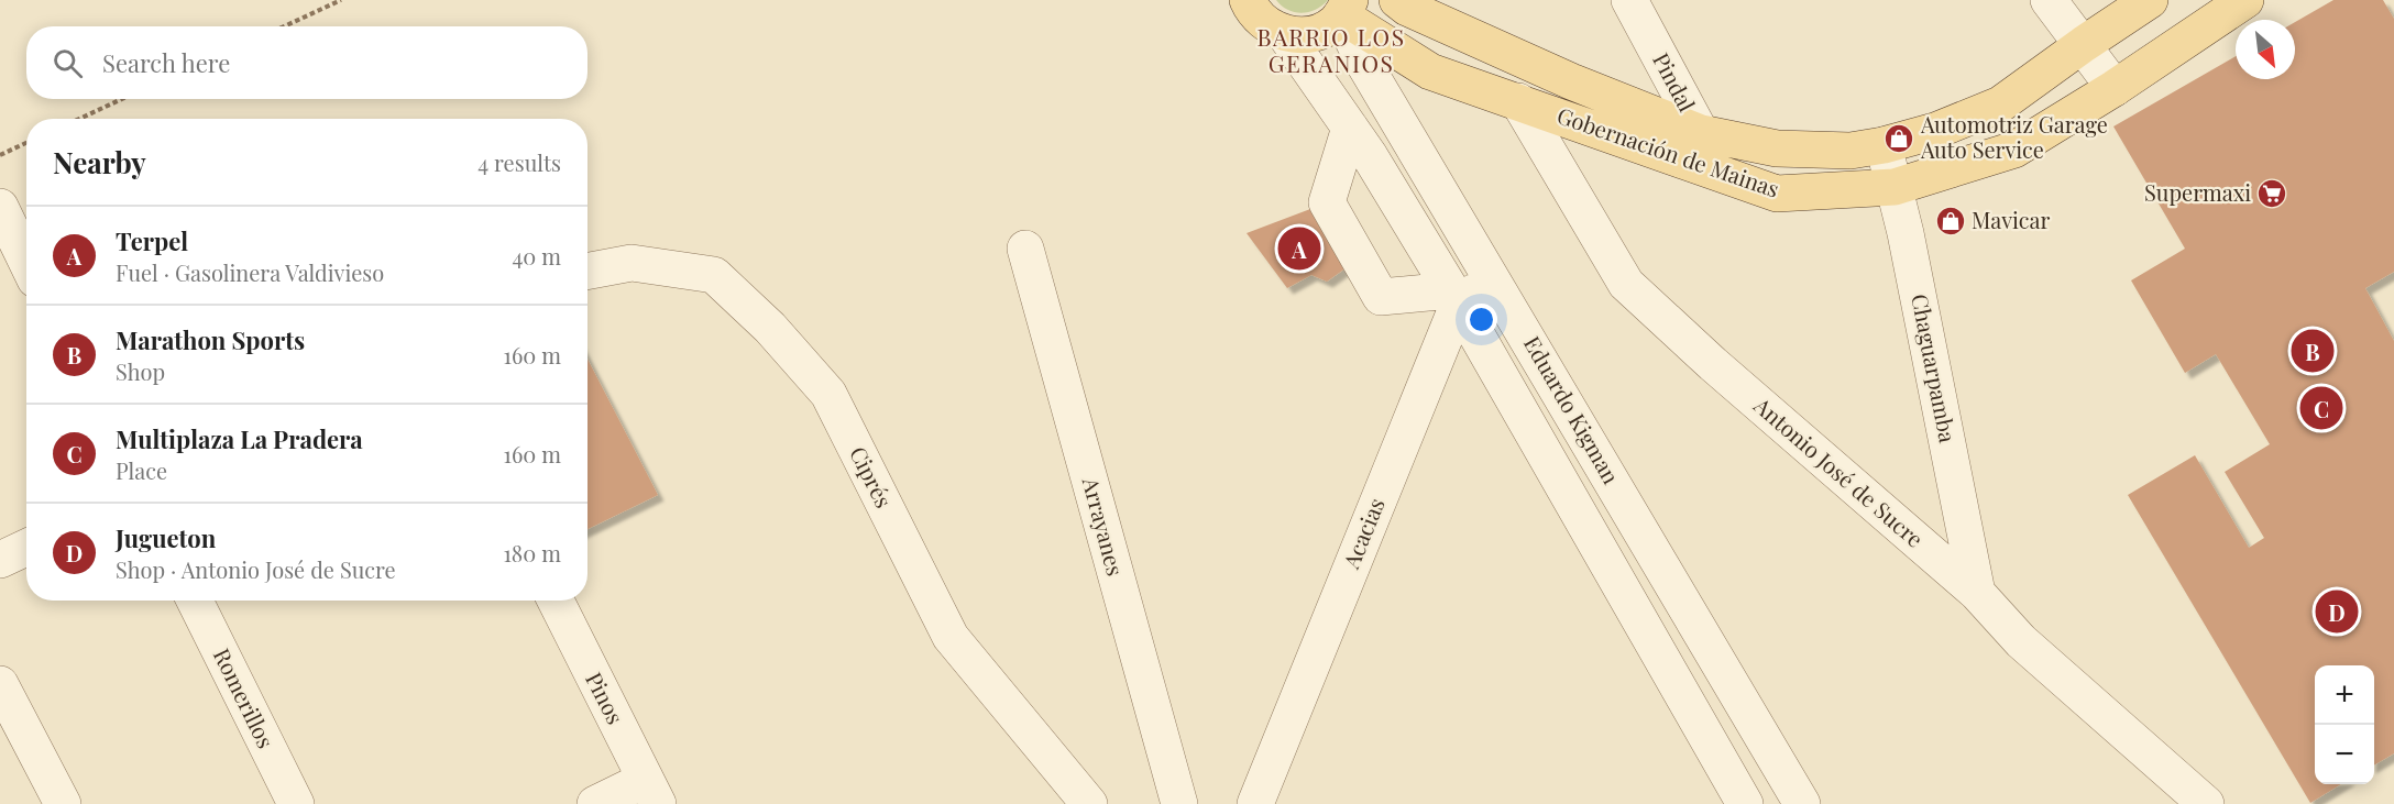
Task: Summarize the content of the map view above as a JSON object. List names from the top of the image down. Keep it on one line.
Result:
{"streets":{"main road":["Gobernación de Mainas"],"street":["Pindal","Chaguarpamba","Eduardo Kigman","Antonio José de Sucre","Ciprés","Arrayanes","Acacias","Romerillos","Pinos"]},"crossings":[["Pindal","Gobernación de Mainas"],["Gobernación de Mainas","Chaguarpamba"],["Gobernación de Mainas","Eduardo Kigman"],["Gobernación de Mainas","Antonio José de Sucre"],["Chaguarpamba","Antonio José de Sucre"],["Eduardo Kigman","Acacias"]],"districts":["BARRIO LOS GERANIOS"],"places":{"shop":["Automotriz Garage Auto Service","Mavicar"],"supermarket":["Supermaxi"]},"north":"bottom right","page":{"search":"Search here","heading":["Nearby","4 results"],"list":[{"mark":"A","name":"Terpel","note":"Fuel · Gasolinera Valdivieso","value":"40 m"},{"mark":"B","name":"Marathon Sports","note":"Shop","value":"160 m"},{"mark":"C","name":"Multiplaza La Pradera","note":"Place","value":"160 m"},{"mark":"D","name":"Jugueton","note":"Shop · Antonio José de Sucre","value":"180 m"}],"pins":["A","B","C","D"],"map_buttons":["+","−"]}}
